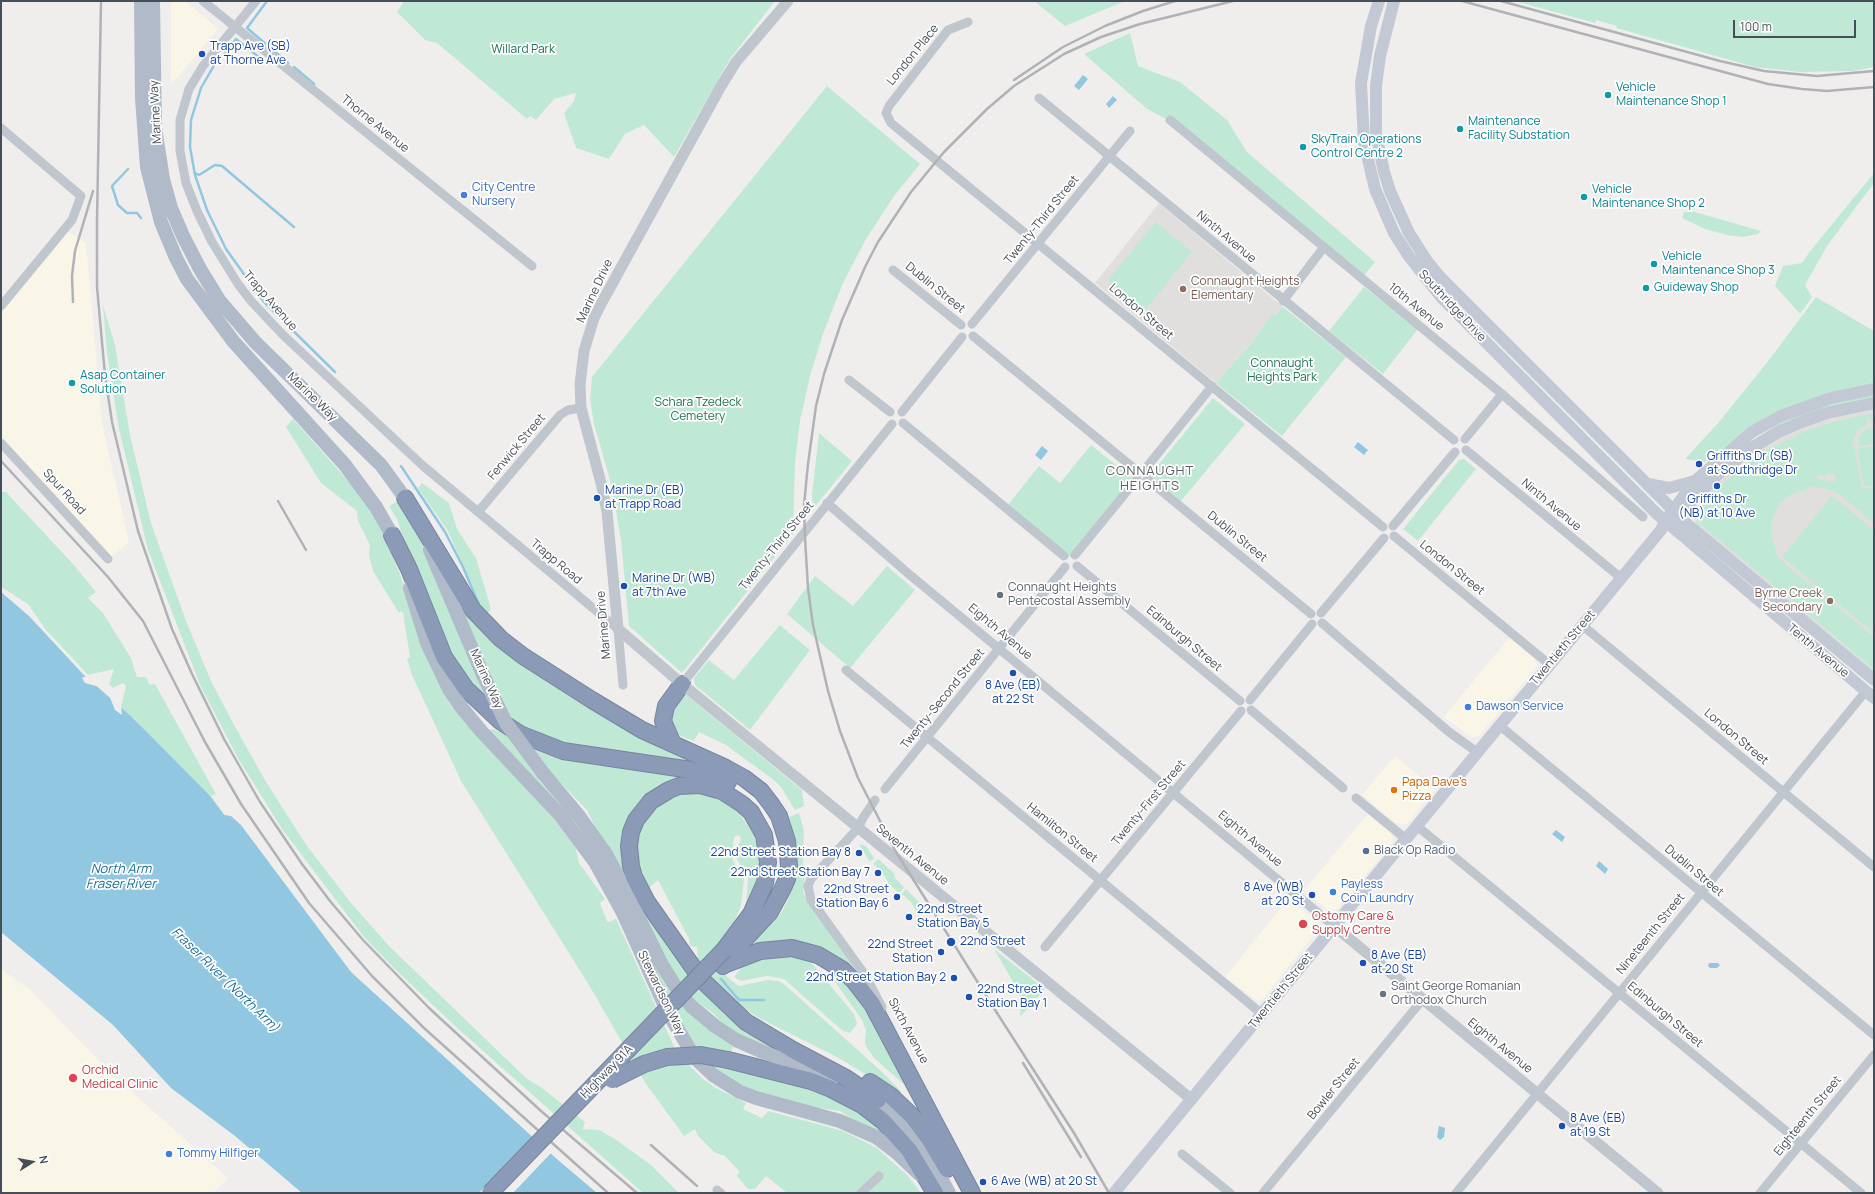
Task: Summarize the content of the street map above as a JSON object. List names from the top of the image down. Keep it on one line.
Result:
{"streets":{"highway":["Highway 91A"],"main road":["Marine Way","Southridge Drive","Twentieth Street","Tenth Avenue","Stewardson Way"],"street":["London Place","Thorne Avenue","Twenty-Third Street","Ninth Avenue","Dublin Street","Marine Drive","Trapp Avenue","10th Avenue","London Street","Fenwick Street","Spur Road","Trapp Road","Eighth Avenue","Edinburgh Street","Twenty-Second Street","Twenty-First Street","Hamilton Street","Seventh Avenue","Nineteenth Street","Sixth Avenue","Bowler Street","Eighteenth Street"]},"crossings":[["London Place","London Street"],["Marine Way","Stewardson Way"],["Thorne Avenue","Trapp Avenue"],["Twenty-Third Street","Ninth Avenue"],["Twenty-Third Street","Dublin Street"],["Twenty-Third Street","London Street"],["Twenty-Third Street","Eighth Avenue"],["Twenty-Third Street","Seventh Avenue"],["Ninth Avenue","Twentieth Street"],["Dublin Street","Twentieth Street"],["Dublin Street","Nineteenth Street"],["Marine Drive","Fenwick Street"],["Marine Drive","Trapp Road"],["Marine Drive","Seventh Avenue"],["Trapp Avenue","Fenwick Street"],["Trapp Avenue","Trapp Road"],["Southridge Drive","Twentieth Street"],["Southridge Drive","Tenth Avenue"],["London Street","Twentieth Street"],["London Street","Nineteenth Street"],["Fenwick Street","Trapp Road"],["Trapp Road","Seventh Avenue"],["Eighth Avenue","Twentieth Street"],["Eighth Avenue","Twenty-Second Street"],["Eighth Avenue","Twenty-First Street"],["Eighth Avenue","Nineteenth Street"],["Eighth Avenue","Bowler Street"],["Edinburgh Street","Twentieth Street"],["Edinburgh Street","Twenty-Second Street"],["Edinburgh Street","Twenty-First Street"],["Edinburgh Street","Nineteenth Street"],["Edinburgh Street","Eighteenth Street"],["Twentieth Street","Tenth Avenue"],["Twentieth Street","Hamilton Street"],["Twentieth Street","Seventh Avenue"],["Tenth Avenue","Nineteenth Street"],["Twenty-Second Street","Hamilton Street"],["Twenty-First Street","Hamilton Street"],["Seventh Avenue","Sixth Avenue"]],"districts":["CONNAUGHT HEIGHTS"],"water":["North Arm Fraser River","Fraser River (North Arm)"],"parks":["Willard Park","Connaught Heights Park","Schara Tzedeck Cemetery"],"places":["Trapp Ave (SB) at Thorne Ave","Vehicle Maintenance Shop 1","Maintenance Facility Substation","SkyTrain Operations Control Centre 2","City Centre Nursery","Vehicle Maintenance Shop 2","Vehicle Maintenance Shop 3","Guideway Shop","Connaught Heights Elementary","Asap Container Solution","Griffiths Dr (SB) at Southridge Dr","Griffiths Dr (NB) at 10 Ave","Marine Dr (EB) at Trapp Road","Marine Dr (WB) at 7th Ave","Connaught Heights Pentecostal Assembly","Byrne Creek Secondary","8 Ave (EB) at 22 St","Dawson Service","Papa Dave's Pizza","Black Op Radio","22nd Street Station Bay 8","22nd Street Station Bay 7","Payless Coin Laundry","8 Ave (WB) at 20 St","22nd Street Station Bay 6","22nd Street Station Bay 5","Ostomy Care & Supply Centre","22nd Street","22nd Street Station","8 Ave (EB) at 20 St","22nd Street Station Bay 2","Saint George Romanian Orthodox Church","22nd Street Station Bay 1","Orchid Medical Clinic","8 Ave (EB) at 19 St","Tommy Hilfiger","6 Ave (WB) at 20 St"],"scale_bar":"100 m","north":"right"}
